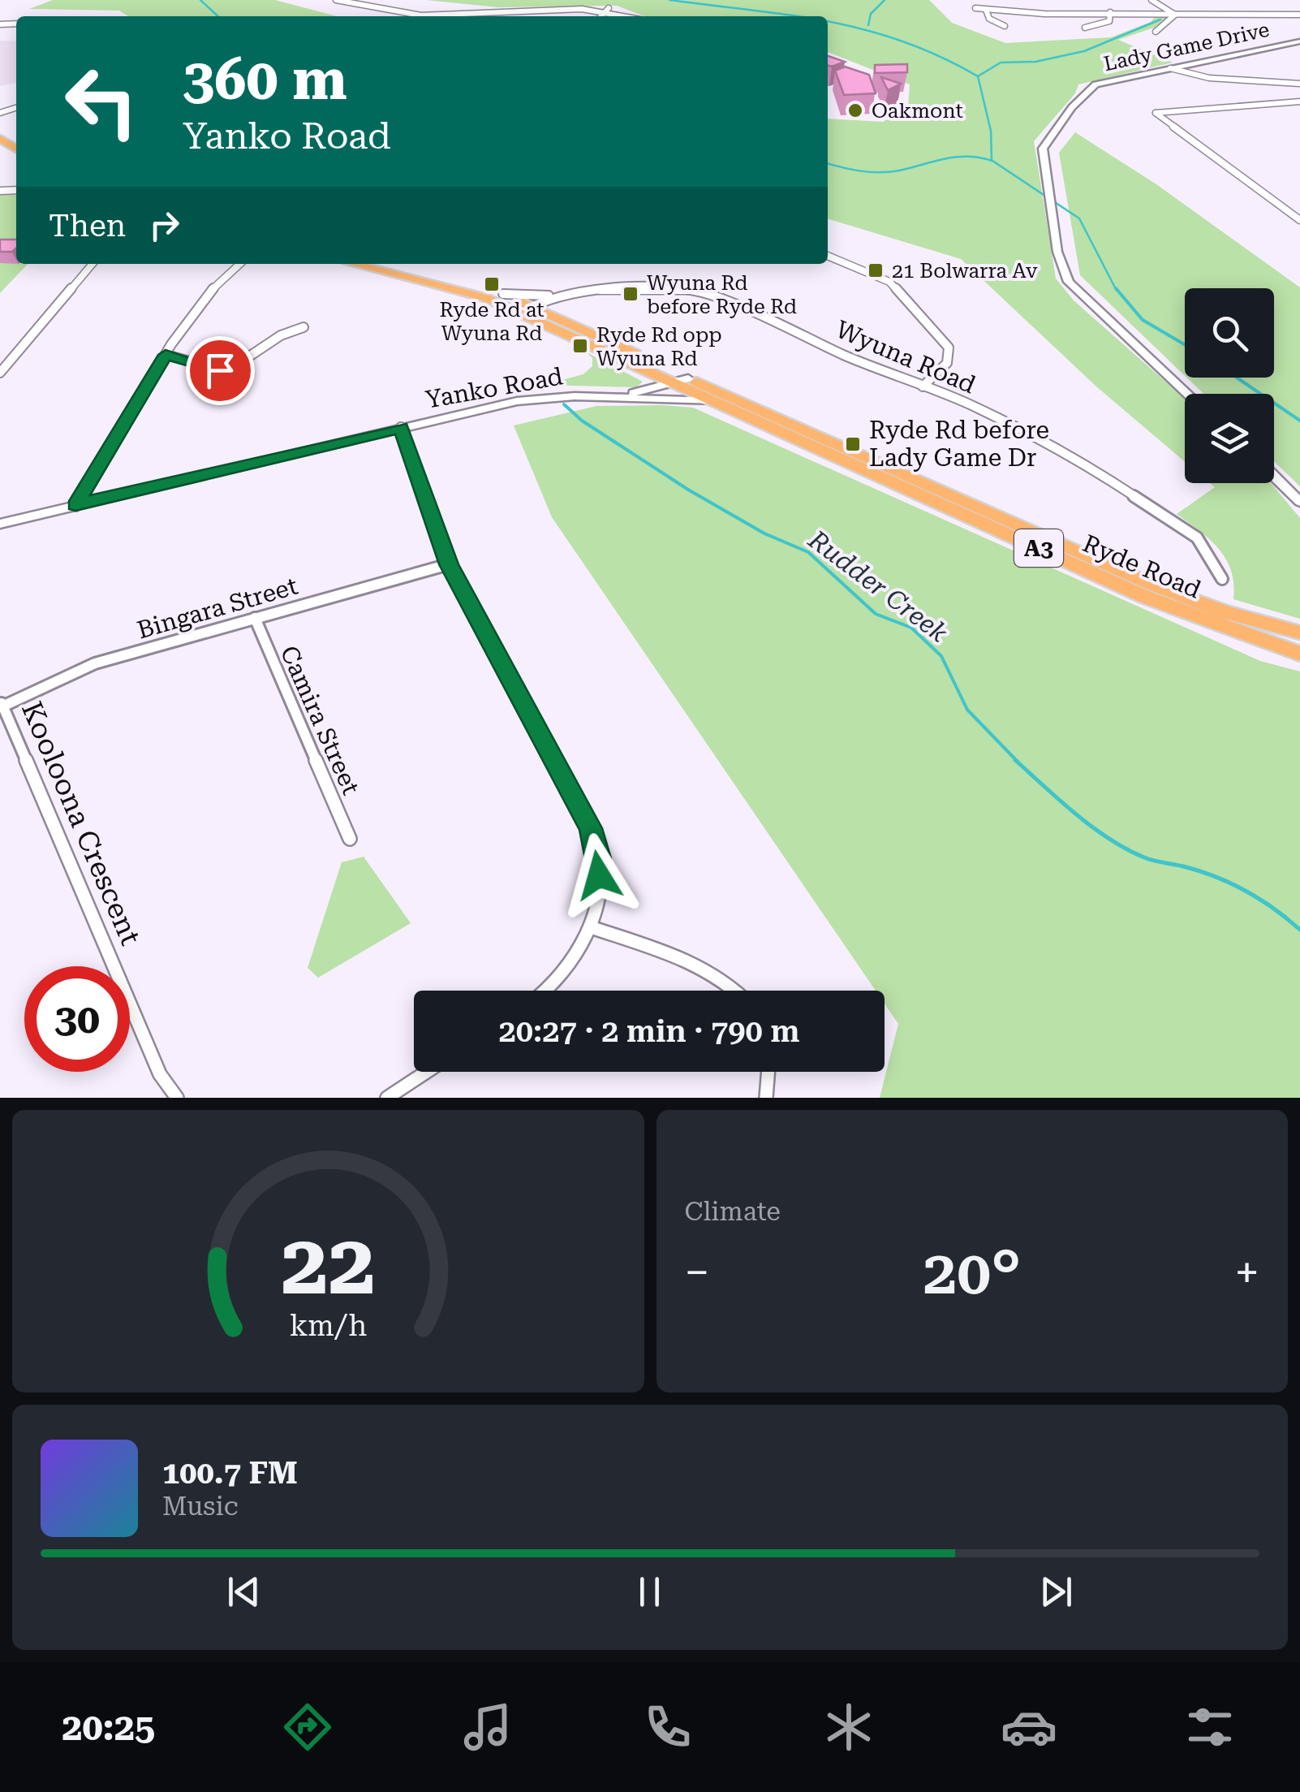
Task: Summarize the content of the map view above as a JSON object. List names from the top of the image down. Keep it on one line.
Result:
{"streets":{"highway":["A3","Ryde Road"],"main road":["Lady Game Drive","Yanko Road"],"street":["Wyuna Road","Bingara Street","Camira Street","Kooloona Crescent"]},"crossings":[["Wyuna Road","Ryde Road"],["Yanko Road","Ryde Road"],["Bingara Street","Camira Street"],["Bingara Street","Kooloona Crescent"]],"water":["Rudder Creek"],"places":{"other":["Oakmont"],"transit":["21 Bolwarra Av","Ryde Rd at Wyuna Rd","Wyuna Rd before Ryde Rd","Ryde Rd opp Wyuna Rd","Ryde Rd before Lady Game Dr"]},"page":{"turn":["360 m","Yanko Road"],"then":"Then","limit":"30","trip":"20:27 · 2 min · 790 m","tile":"Climate","heat":["−","20°","+"],"song":["100.7 FM","Music"],"tabs":"20:25","gauge":["22","km/h"]}}
